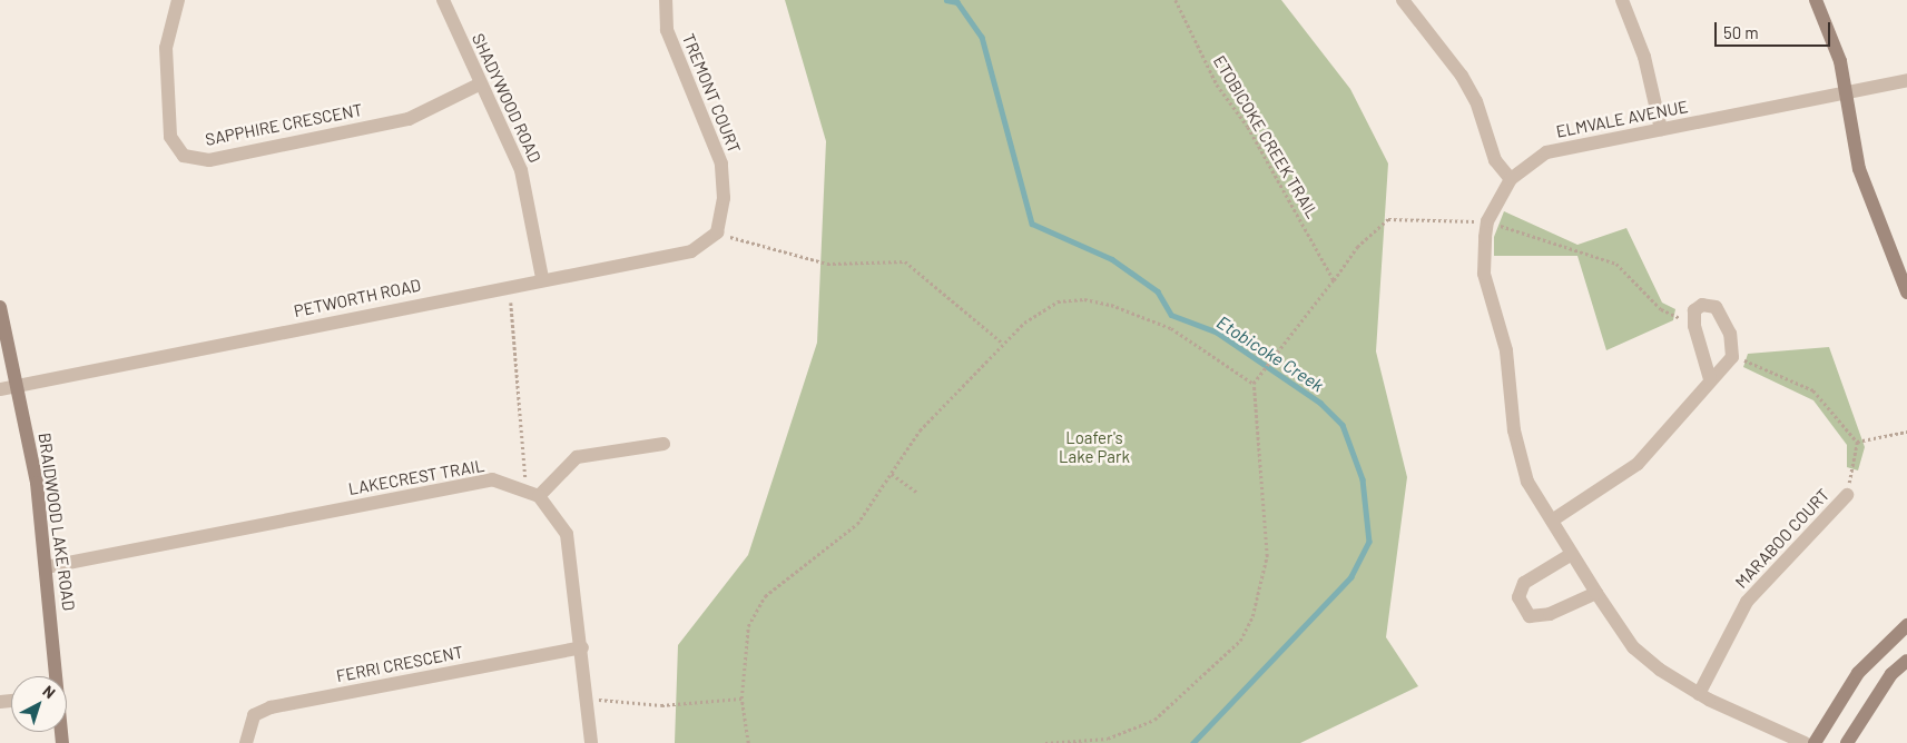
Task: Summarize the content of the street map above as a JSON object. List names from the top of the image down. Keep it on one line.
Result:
{"streets":{"street":["TREMONT COURT","SHADYWOOD ROAD","ELMVALE AVENUE","SAPPHIRE CRESCENT","PETWORTH ROAD","LAKECREST TRAIL","BRAIDWOOD LAKE ROAD","MARABOO COURT","FERRI CRESCENT"],"path":["ETOBICOKE CREEK TRAIL"]},"crossings":[["TREMONT COURT","PETWORTH ROAD"],["SHADYWOOD ROAD","SAPPHIRE CRESCENT"],["SHADYWOOD ROAD","PETWORTH ROAD"],["ELMVALE AVENUE","MARABOO COURT"],["PETWORTH ROAD","BRAIDWOOD LAKE ROAD"],["LAKECREST TRAIL","BRAIDWOOD LAKE ROAD"]],"water":["Etobicoke Creek"],"parks":["Loafer's Lake Park"],"scale_bar":"50 m","north":"top right"}
